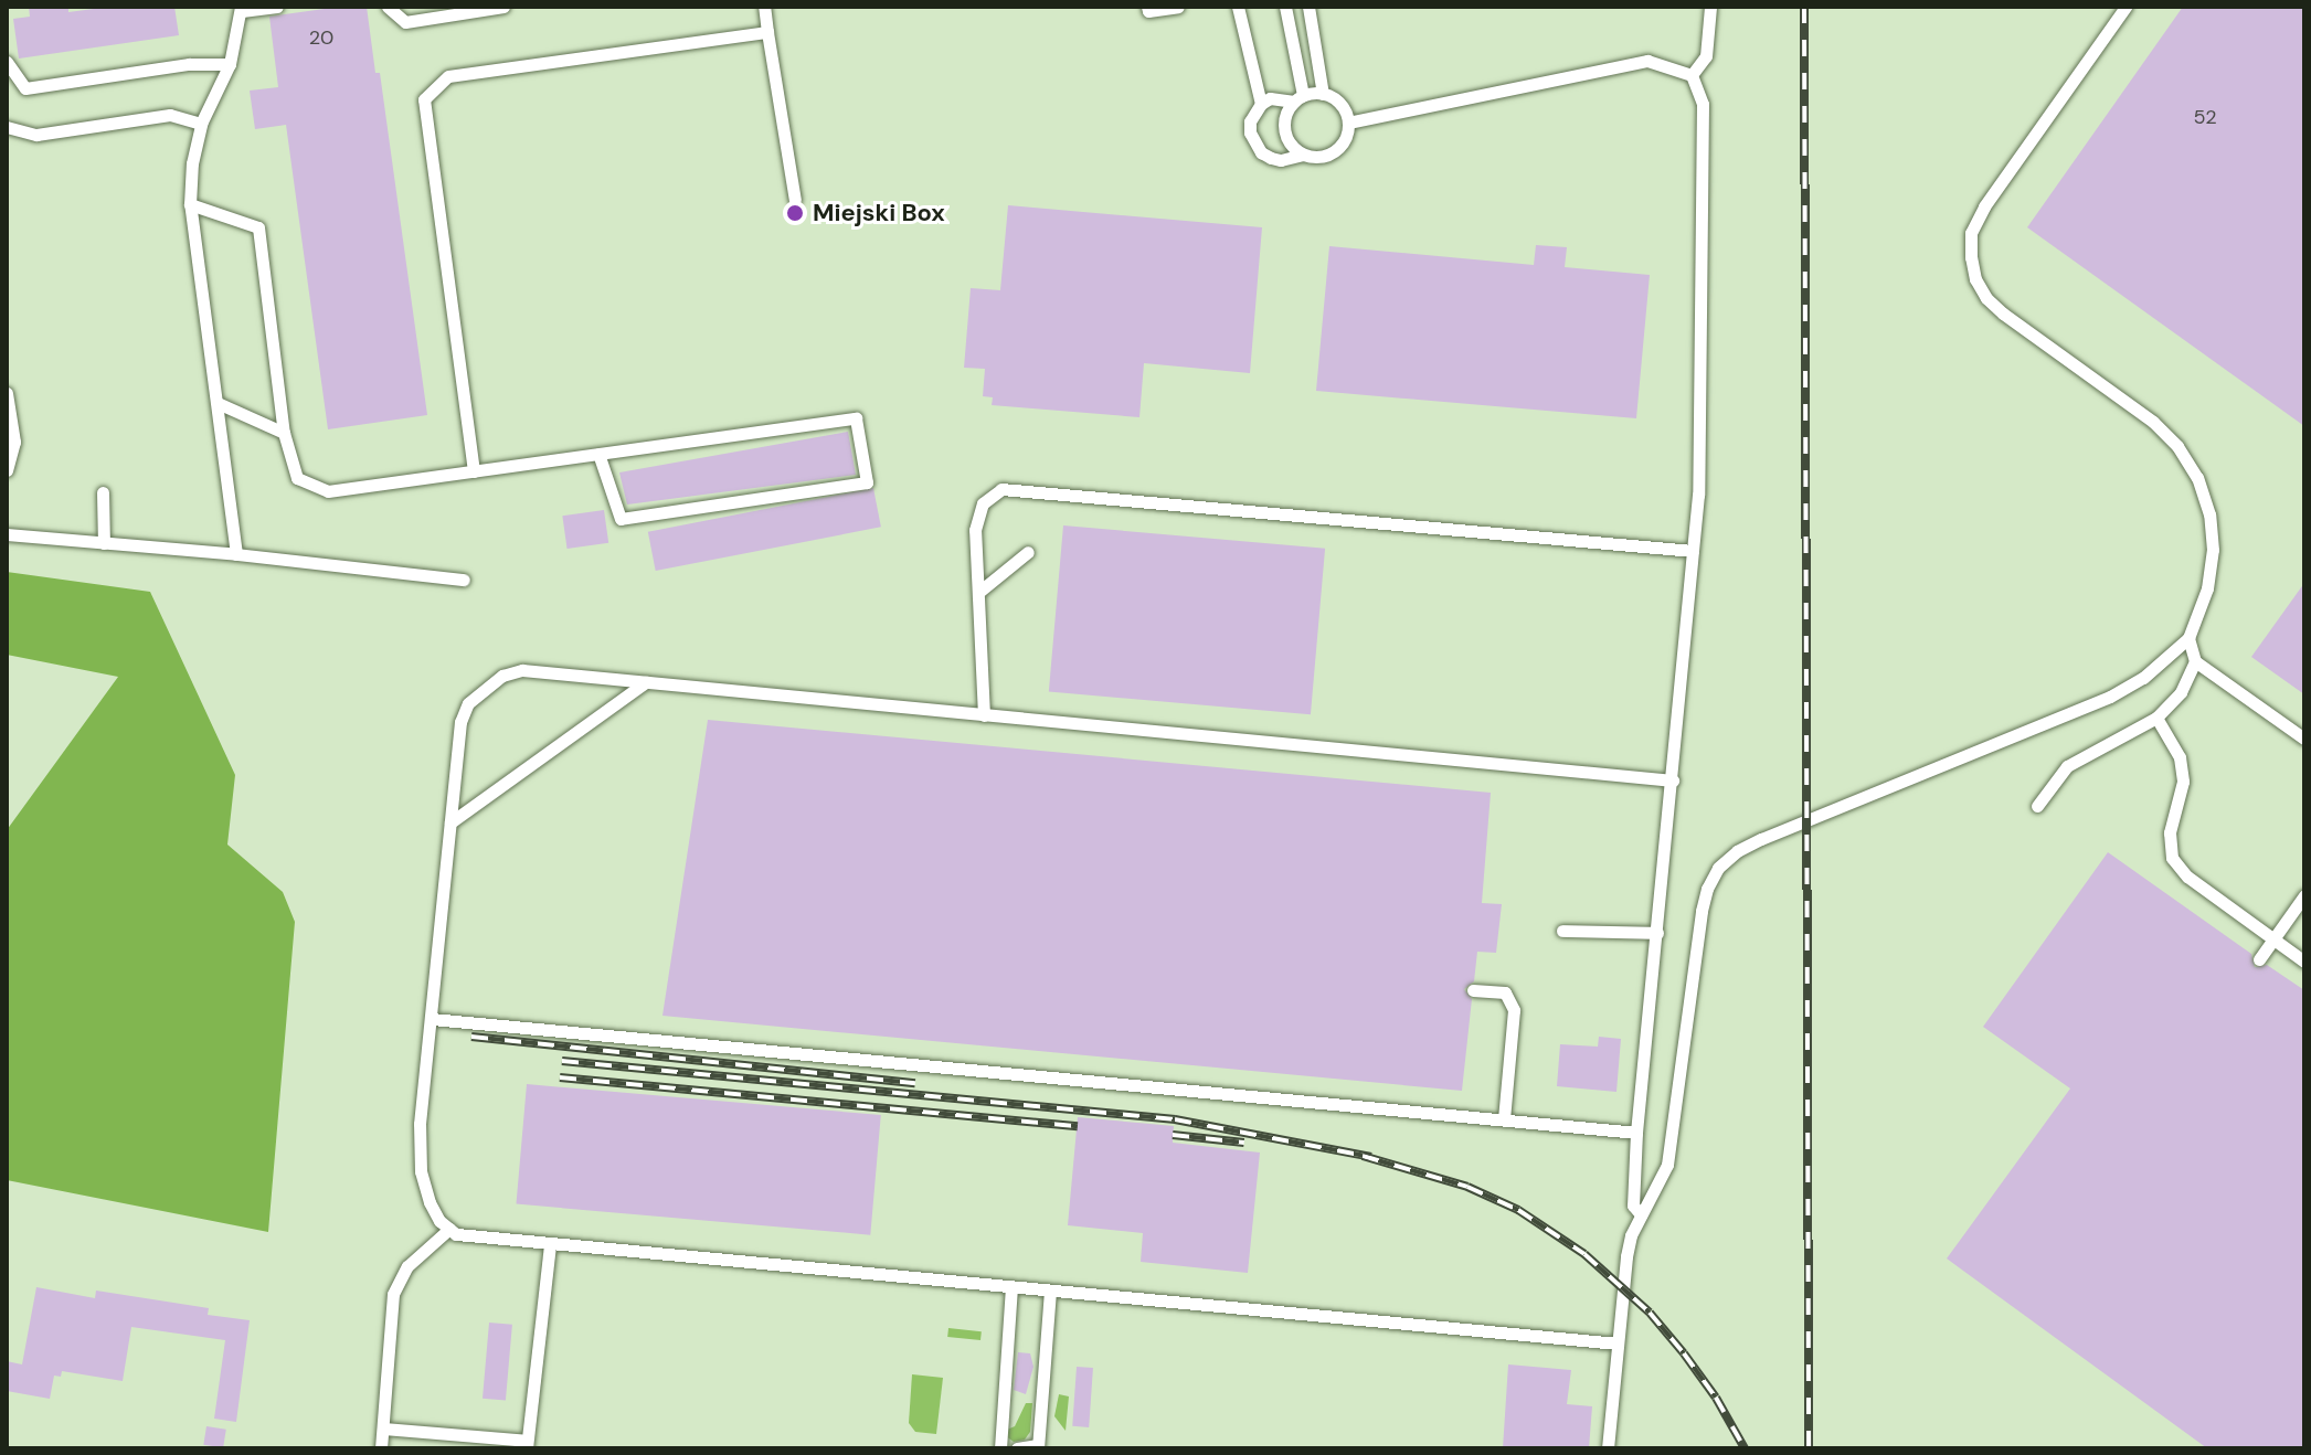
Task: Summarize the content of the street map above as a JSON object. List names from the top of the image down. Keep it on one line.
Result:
{"places":["Miejski Box"],"house_numbers":["20","52"]}
